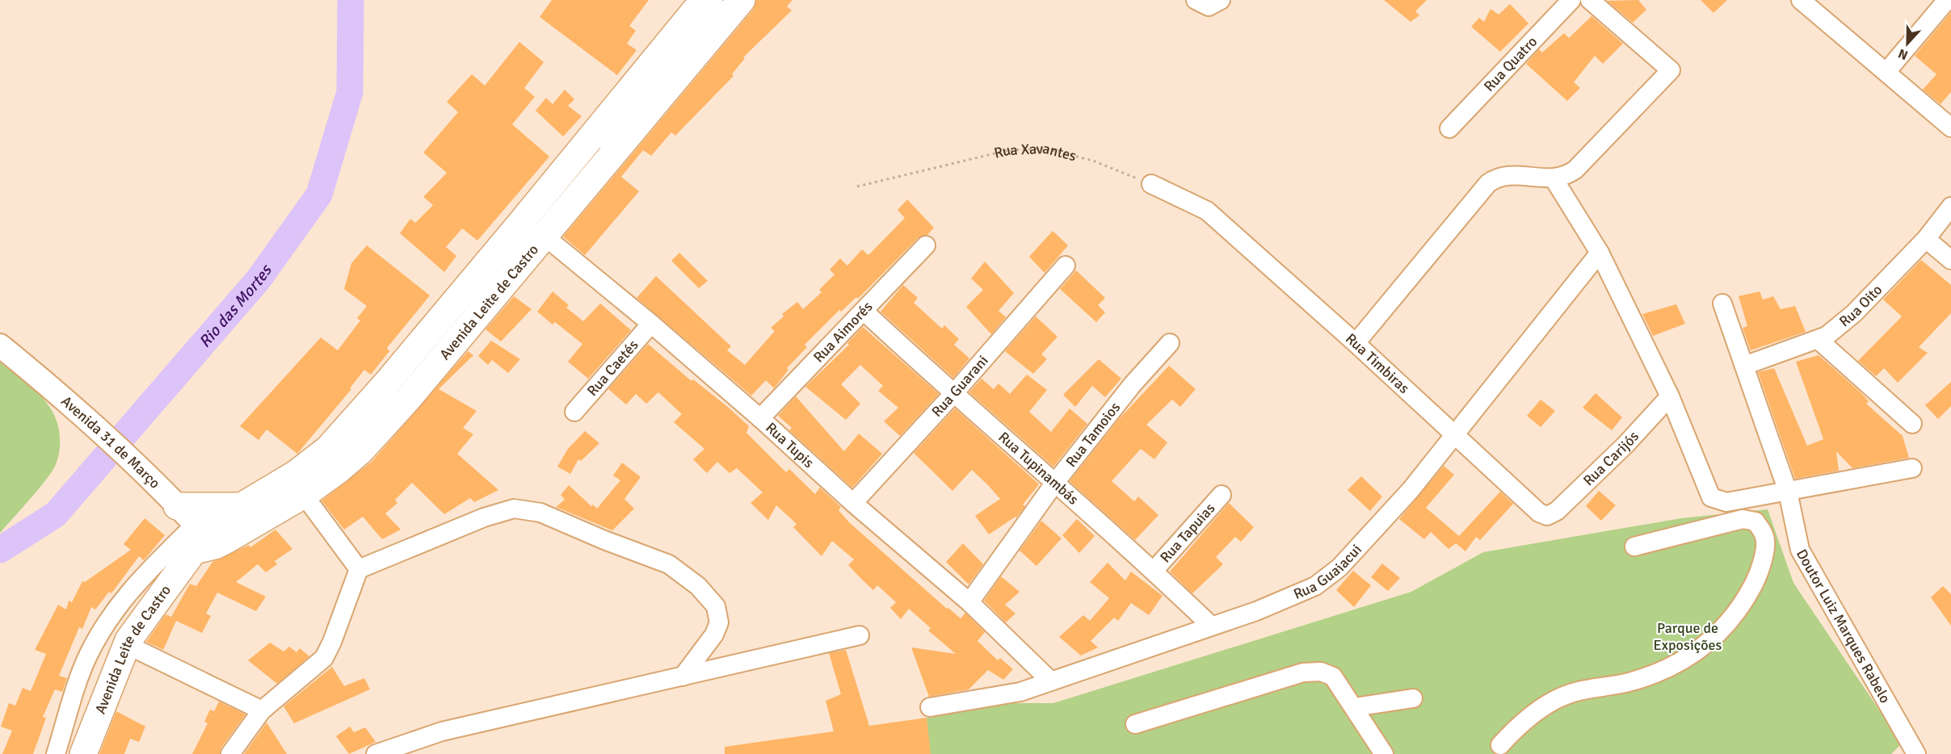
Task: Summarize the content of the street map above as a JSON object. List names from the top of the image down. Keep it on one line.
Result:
{"streets":{"highway":["Avenida Leite de Castro"],"main road":["Avenida 31 de Março"],"street":["Rua Quatro","Rua Oito","Rua Aimorés","Rua Timbiras","Rua Caetés","Rua Guarani","Rua Tamoios","Rua Tupis","Rua Carijós","Rua Tupinambás","Rua Tapuias","Rua Guaiacui","Doutor Luiz Marques Rabelo"],"path":["Rua Xavantes"]},"crossings":[["Rua Xavantes","Rua Timbiras"],["Avenida Leite de Castro","Avenida 31 de Março"],["Avenida Leite de Castro","Rua Tupis"],["Rua Oito","Doutor Luiz Marques Rabelo"],["Rua Aimorés","Rua Tupis"],["Rua Aimorés","Rua Tupinambás"],["Rua Timbiras","Rua Carijós"],["Rua Timbiras","Rua Guaiacui"],["Rua Caetés","Rua Tupis"],["Rua Guarani","Rua Tupis"],["Rua Guarani","Rua Tupinambás"],["Rua Tamoios","Rua Tupis"],["Rua Tamoios","Rua Tupinambás"],["Rua Tupis","Rua Guaiacui"],["Rua Tupinambás","Rua Tapuias"],["Rua Tupinambás","Rua Guaiacui"]],"water":["Rio das Mortes"],"parks":["Parque de Exposições"],"north":"bottom"}
